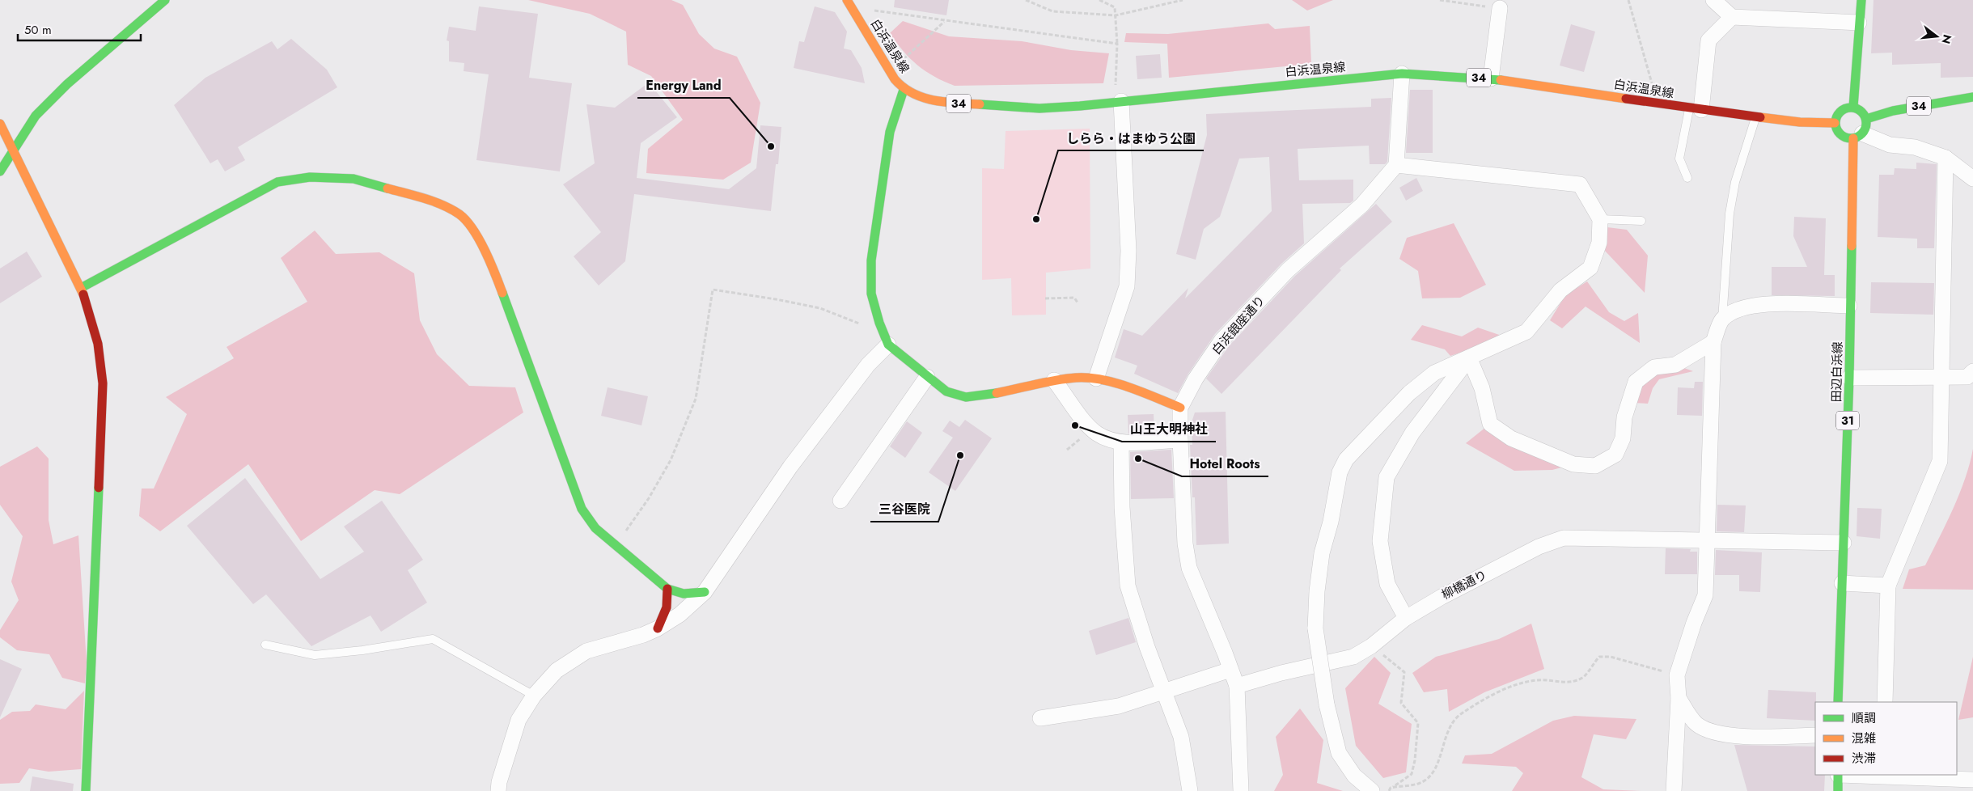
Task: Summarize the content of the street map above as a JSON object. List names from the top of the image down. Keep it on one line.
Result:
{"streets":{"street":["白浜温泉線","34","白浜銀座通り","田辺白浜線","31","柳橋通り"]},"crossings":[["白浜温泉線","34"],["白浜温泉線","田辺白浜線"],["34","田辺白浜線"],["白浜銀座通り","柳橋通り"],["田辺白浜線","柳橋通り"]],"places":["Energy Land","しらら・はまゆう公園","山王大明神社","三谷医院","Hotel Roots"],"legend":["順調","混雑","渋滞"],"scale_bar":"50 m","north":"right"}
